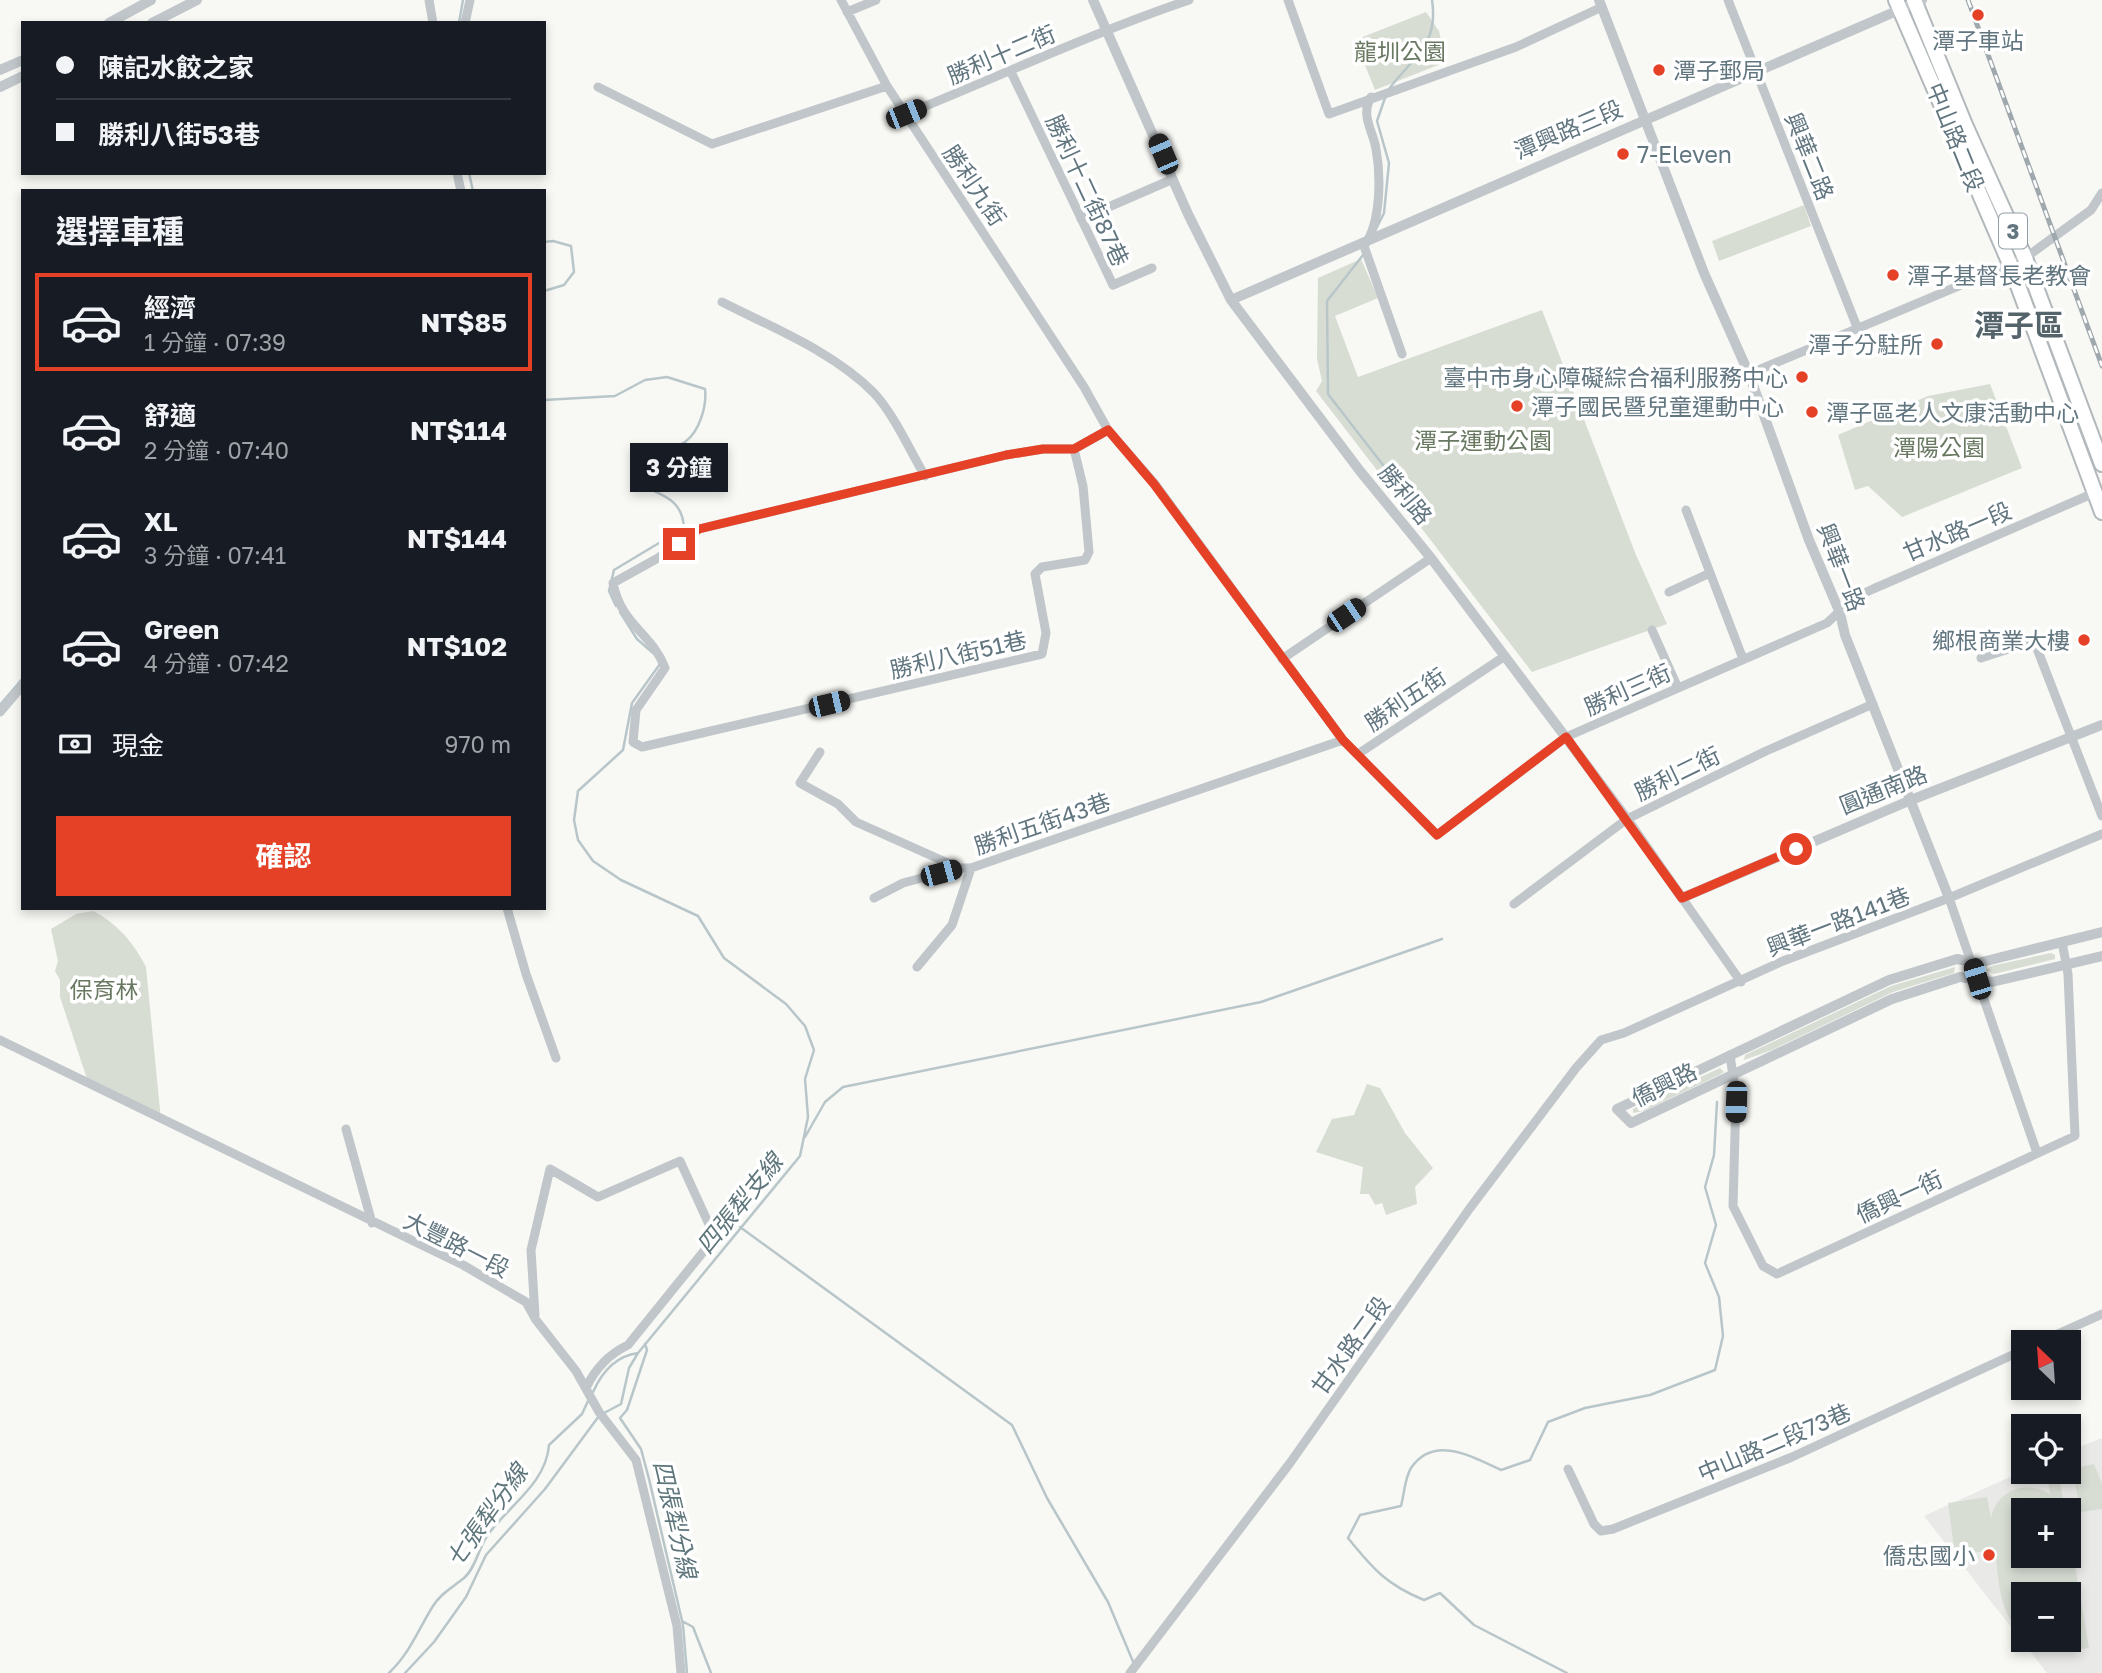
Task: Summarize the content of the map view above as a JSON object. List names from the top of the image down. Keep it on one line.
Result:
{"streets":{"main road":["中山路二段","3"],"street":["勝利十二街","潭興路三段","興華二路","勝利九街","勝利十二街87巷","勝利路","甘水路一段","興華一路","勝利八街51巷","勝利三街","勝利五街","勝利二街","圓通南路","勝利五街43巷","興華一路141巷","僑興路","僑興一街","大豐路一段","甘水路二段","中山路二段73巷"]},"crossings":[["勝利十二街","勝利九街"],["勝利十二街","勝利十二街87巷"],["勝利十二街","勝利路"],["潭興路三段","中山路二段"],["潭興路三段","興華二路"],["潭興路三段","勝利路"],["潭興路三段","興華一路"],["中山路二段","甘水路一段"],["勝利九街","勝利五街"],["勝利路","勝利三街"],["勝利路","勝利五街"],["勝利路","勝利二街"],["勝利路","圓通南路"],["勝利路","興華一路141巷"],["甘水路一段","興華一路"],["甘水路一段","勝利三街"],["興華一路","勝利三街"],["興華一路","勝利二街"],["興華一路","圓通南路"],["興華一路","興華一路141巷"],["興華一路","僑興路"],["興華一路","僑興一街"],["勝利三街","勝利五街"],["勝利五街","勝利五街43巷"],["興華一路141巷","甘水路二段"],["僑興路","僑興一街"]],"districts":["潭子區"],"water":["四張犁支線","七張犁分線","四張犁分線"],"parks":["龍圳公園","潭子運動公園","潭陽公園","保育林"],"places":["潭子車站","潭子郵局","7-Eleven","潭子基督長老教會","潭子分駐所","臺中市身心障礙綜合福利服務中心","潭子國民暨兒童運動中心","潭子區老人文康活動中心","鄉根商業大樓","僑忠國小"],"north":"top left","page":{"banner":["陳記水餃之家","勝利八街53巷"],"heading":"選擇車種","list":[{"name":"經濟","note":"1 分鐘 · 07:39","value":"NT$85"},{"name":"舒適","note":"2 分鐘 · 07:40","value":"NT$114"},{"name":"XL","note":"3 分鐘 · 07:41","value":"NT$144"},{"name":"Green","note":"4 分鐘 · 07:42","value":"NT$102"}],"bubble":"3 分鐘","pay":["現金","970 m"],"buttons":"確認","map_buttons":["+","−"]}}
